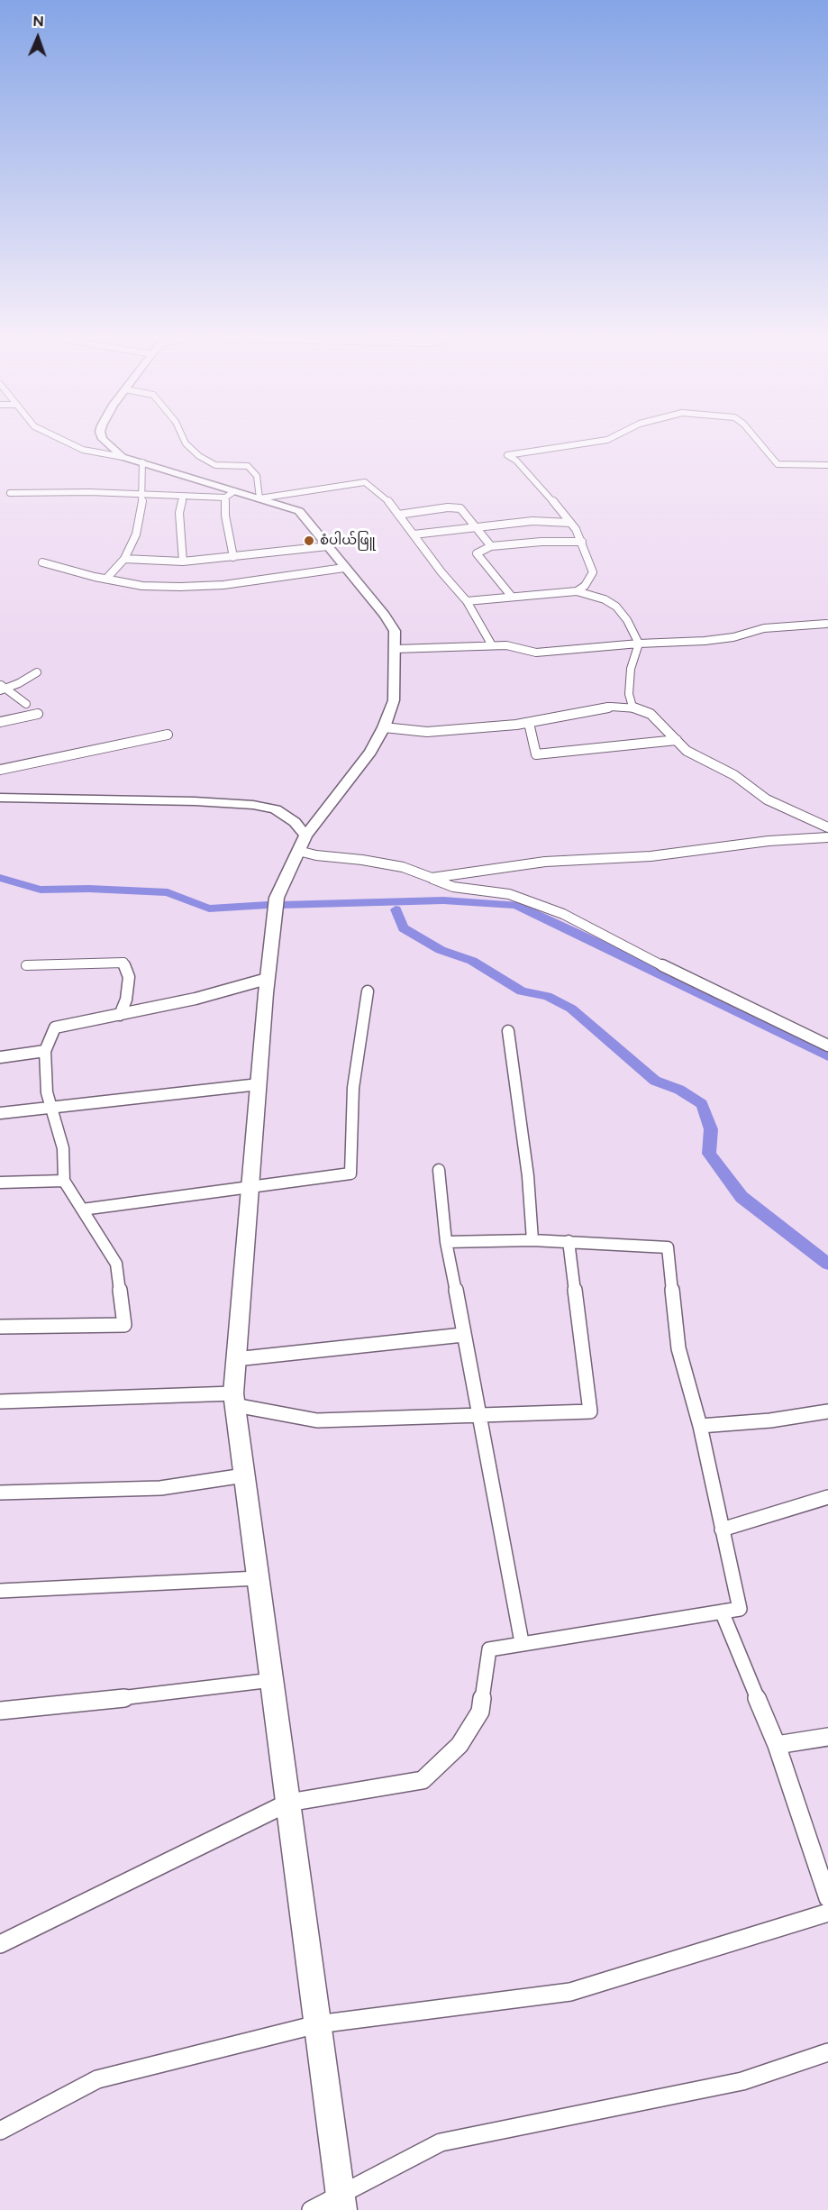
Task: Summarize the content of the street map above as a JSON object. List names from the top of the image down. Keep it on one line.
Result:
{"places":["စံပါယ်ဖြူ"],"north":"top"}
